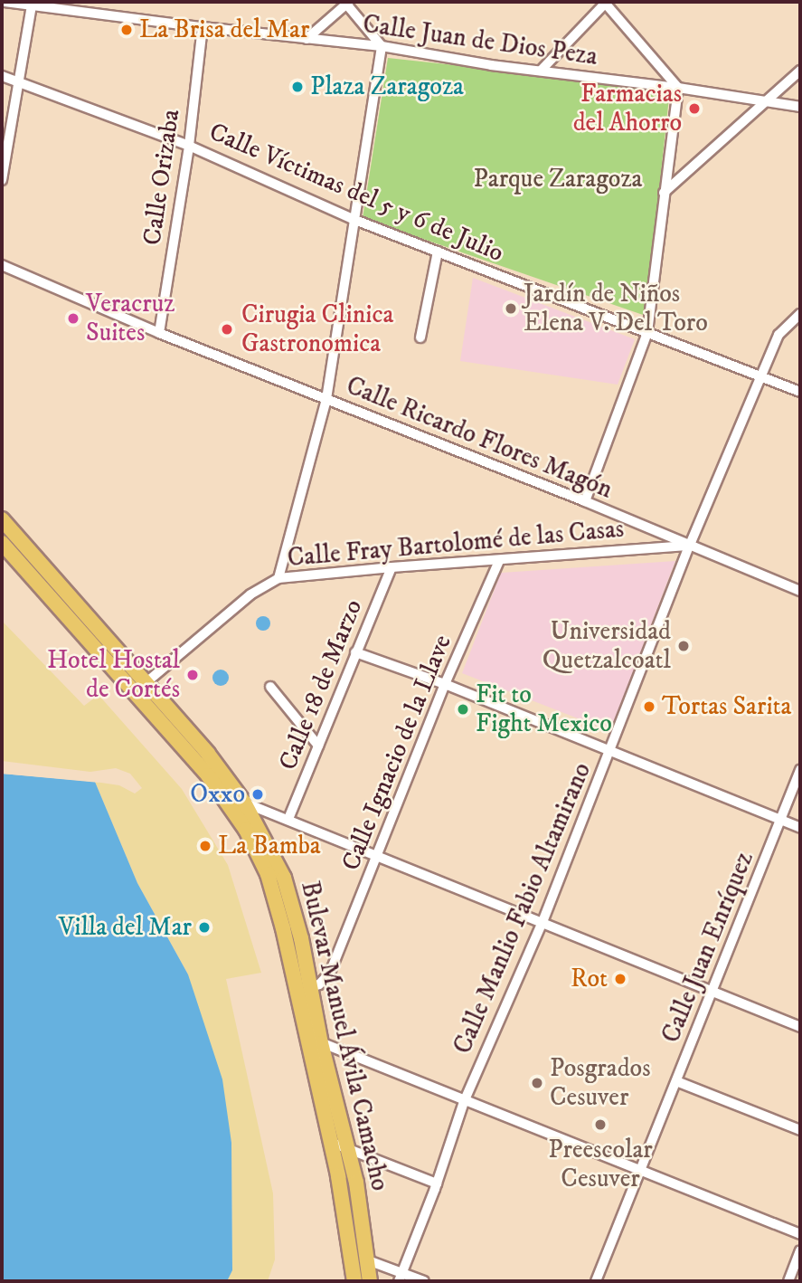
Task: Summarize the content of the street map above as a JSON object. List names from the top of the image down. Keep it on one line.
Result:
{"streets":{"main road":["Bulevar Manuel Ávila Camacho"],"street":["Calle Juan de Dios Peza","Calle Orizaba","Calle Víctimas del 5 y 6 de Julio","Calle Ricardo Flores Magón","Calle Fray Bartolomé de las Casas","Calle 18 de Marzo","Calle Ignacio de la Llave","Calle Manlio Fabio Altamirano","Calle Juan Enríquez"]},"crossings":[["Calle Juan de Dios Peza","Calle Orizaba"],["Calle Orizaba","Calle Víctimas del 5 y 6 de Julio"],["Calle Orizaba","Calle Ricardo Flores Magón"],["Calle Víctimas del 5 y 6 de Julio","Calle Manlio Fabio Altamirano"],["Calle Ricardo Flores Magón","Calle Fray Bartolomé de las Casas"],["Calle Ricardo Flores Magón","Calle Manlio Fabio Altamirano"],["Calle Fray Bartolomé de las Casas","Calle 18 de Marzo"],["Calle Fray Bartolomé de las Casas","Calle Ignacio de la Llave"],["Calle Fray Bartolomé de las Casas","Calle Manlio Fabio Altamirano"],["Calle Fray Bartolomé de las Casas","Bulevar Manuel Ávila Camacho"],["Calle Ignacio de la Llave","Bulevar Manuel Ávila Camacho"]],"parks":["Parque Zaragoza"],"places":["La Brisa del Mar","Plaza Zaragoza","Farmacias del Ahorro","Jardín de Niños Elena V. Del Toro","Veracruz Suites","Cirugia Clinica Gastronomica","Universidad Quetzalcoatl","Hotel Hostal de Cortés","Tortas Sarita","Fit to Fight Mexico","Oxxo","La Bamba","Villa del Mar","Rot","Posgrados Cesuver","Preescolar Cesuver"]}
